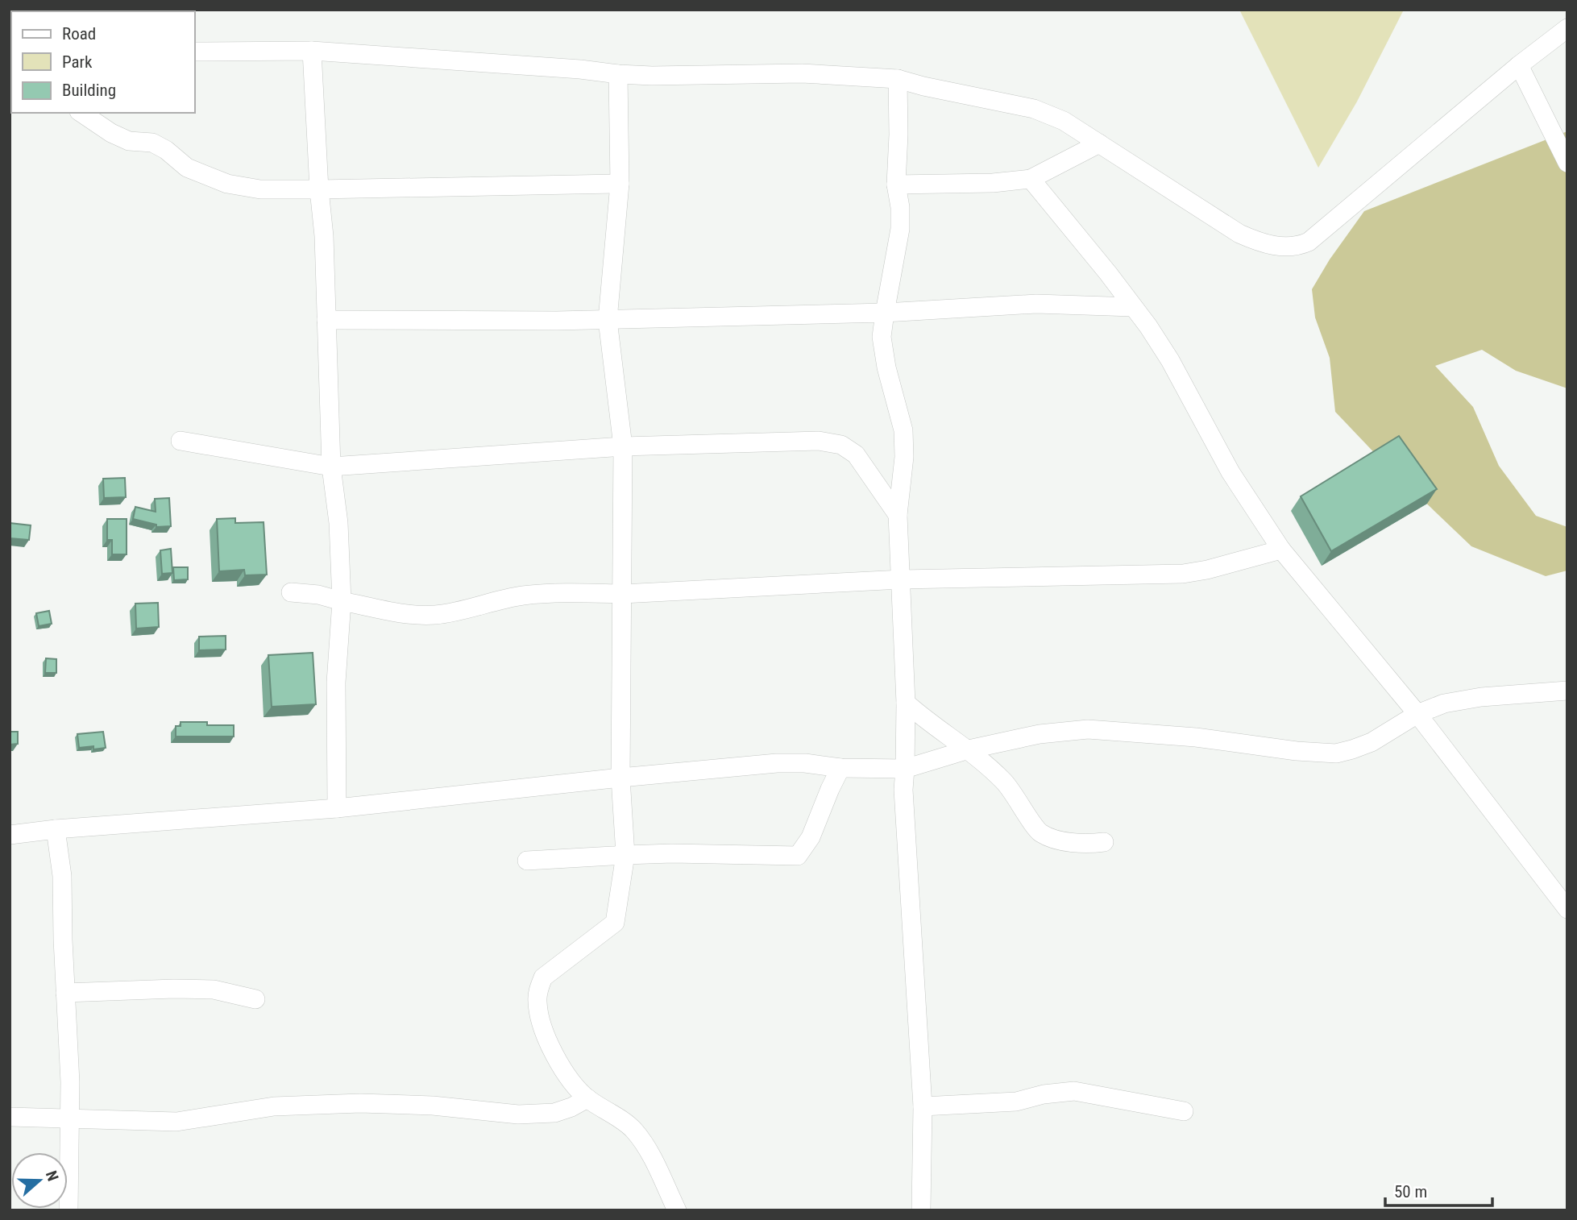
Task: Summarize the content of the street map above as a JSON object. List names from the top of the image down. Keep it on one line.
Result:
{"legend":["Road","Park","Building"],"scale_bar":"50 m","north":"right"}
